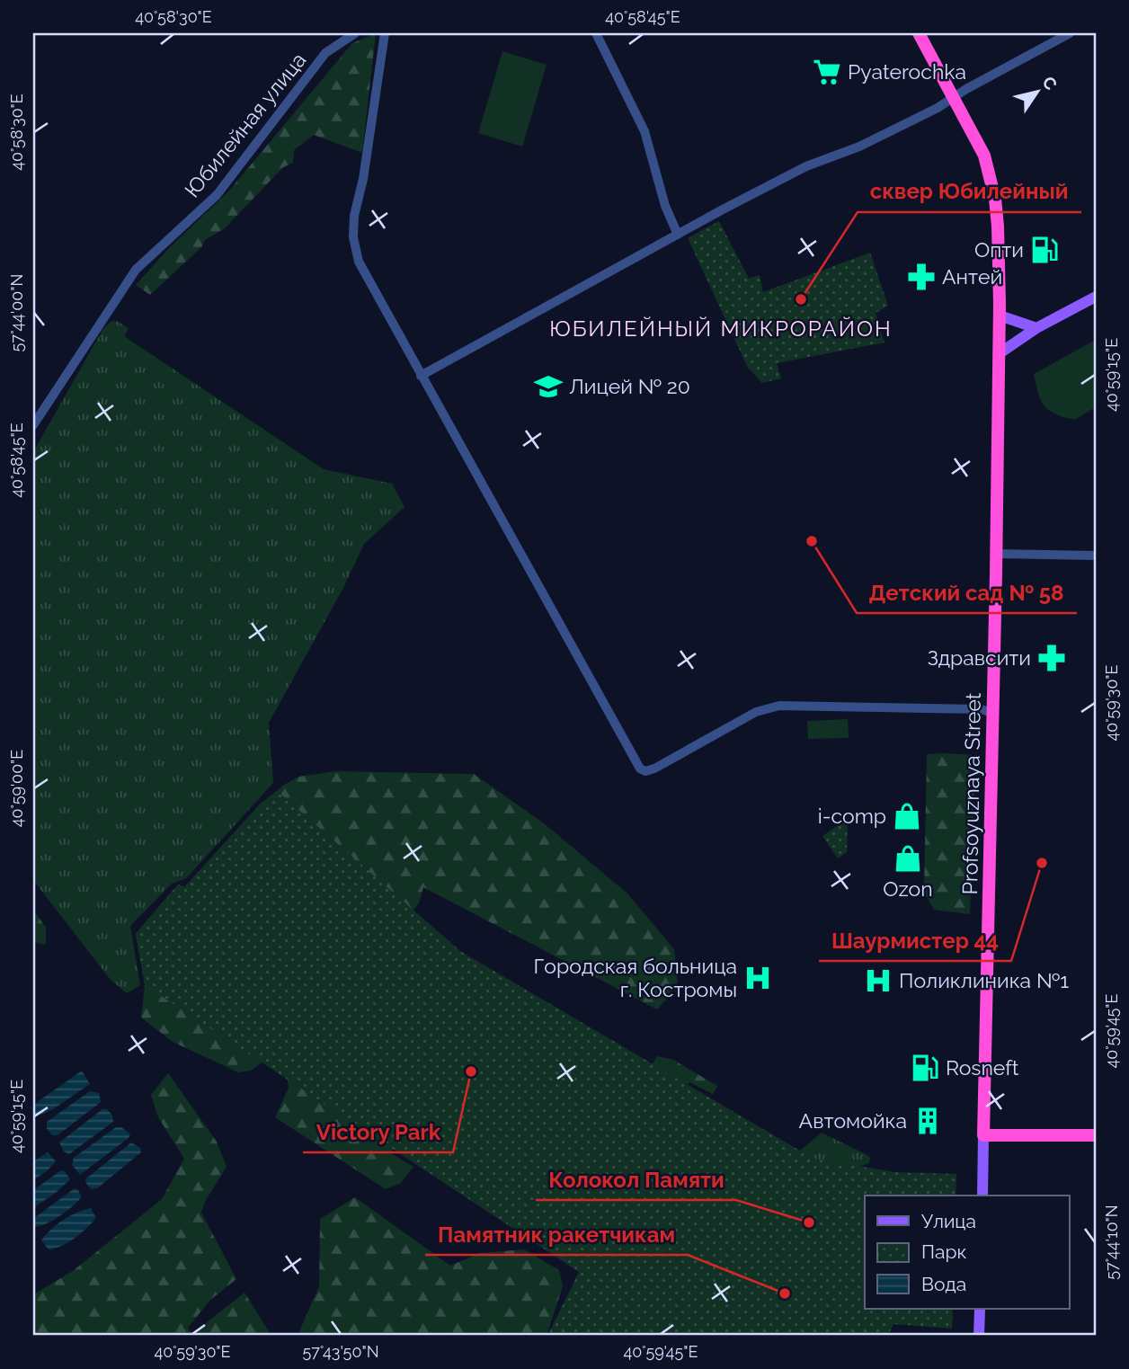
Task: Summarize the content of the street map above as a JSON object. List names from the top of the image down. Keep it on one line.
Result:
{"streets":{"highway":["Profsoyuznaya Street"],"street":["Юбилейная улица"]},"districts":["ЮБИЛЕЙНЫЙ МИКРОРАЙОН"],"places":{"supermarket":["Pyaterochka"],"fuel station":["Опти","Rosneft"],"pharmacy":["Антей","Здравсити"],"other":["сквер Юбилейный","Детский сад № 58","Шаурмистер 44","Victory Park","Колокол Памяти","Памятник ракетчикам"],"school or university":["Лицей № 20"],"shop":["i-comp","Ozon"],"hospital":["Городская больница г. Костромы","Поликлиника №1"],"building":["Автомойка"]},"legend":["Улица","Парк","Вода"],"north":"top right","coordinates":["40°58'30\"E","40°58'45\"E","57°44'00\"N","40°59'15\"E","40°59'30\"E","40°59'00\"E","40°59'45\"E","57°44'10\"N","57°43'50\"N"]}
